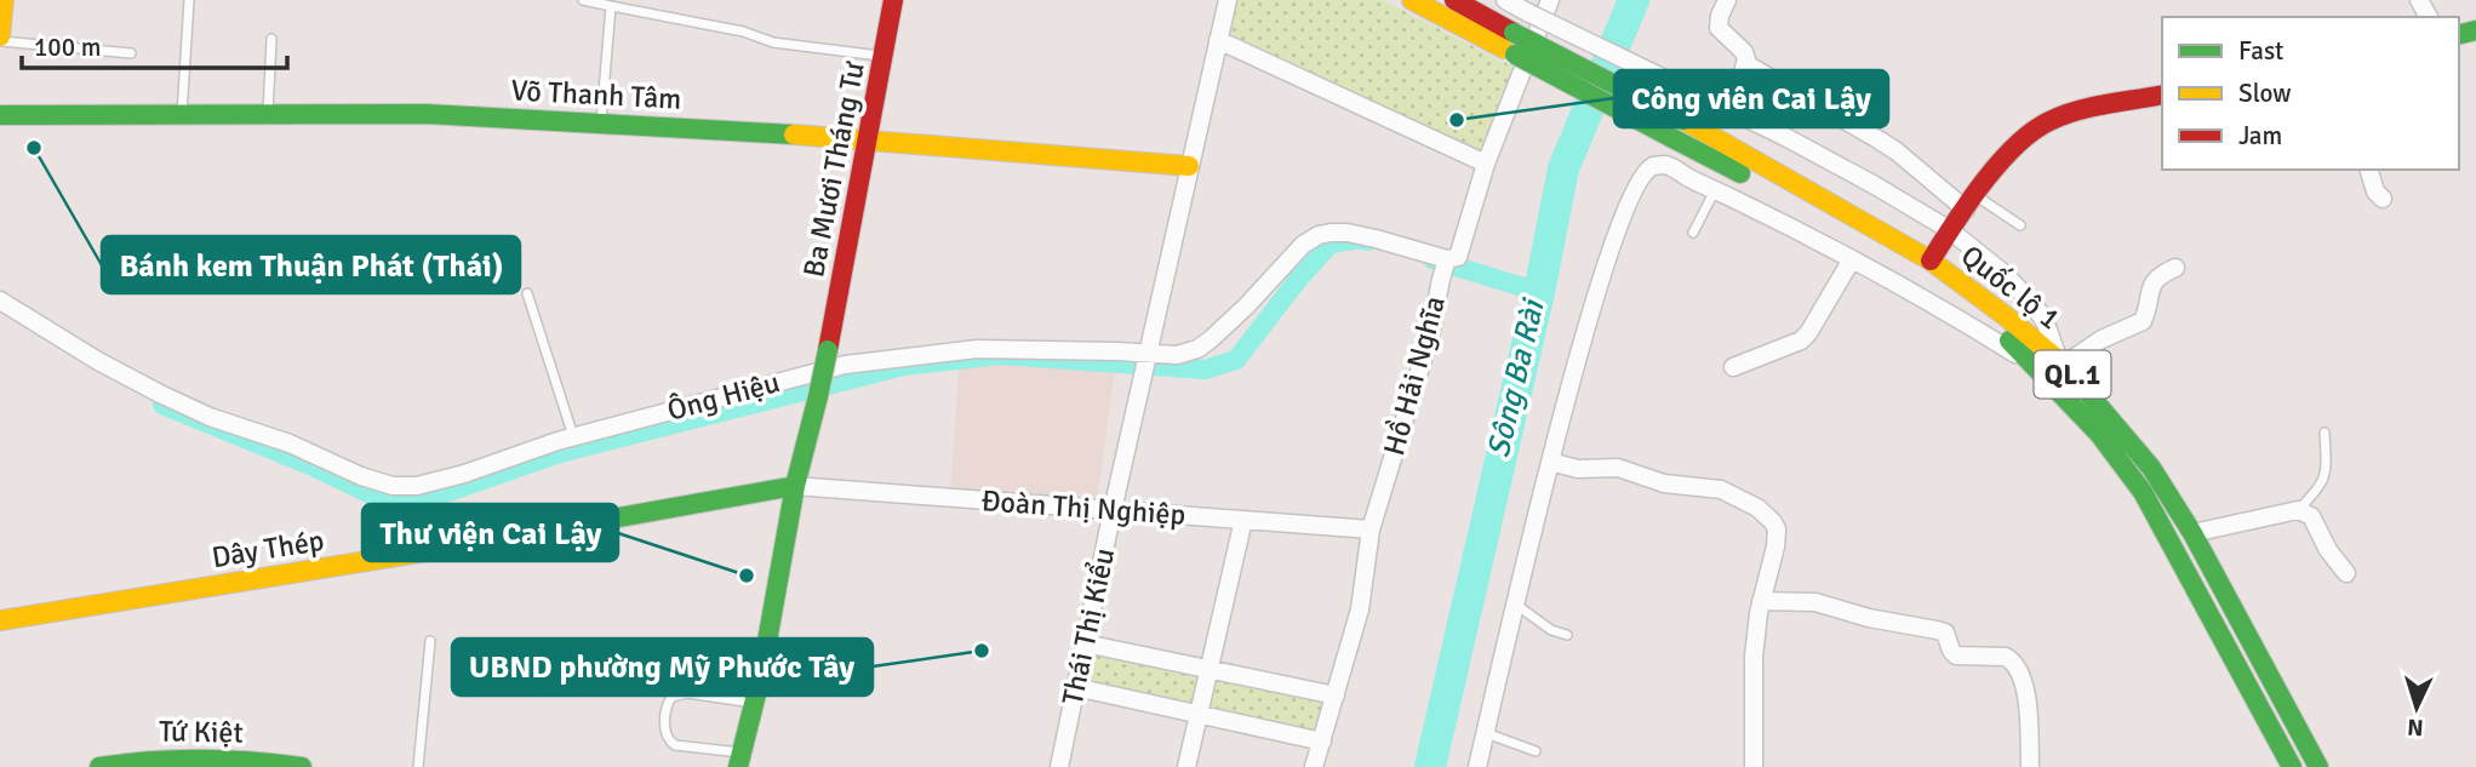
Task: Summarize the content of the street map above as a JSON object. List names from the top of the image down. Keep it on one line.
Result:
{"streets":{"main road":["Võ Thanh Tâm","Ba Mươi Tháng Tư","Quốc lộ 1","QL.1","Dây Thép","Tứ Kiệt"],"street":["Hồ Hải Nghĩa","Ông Hiệu","Đoàn Thị Nghiệp","Thái Thị Kiểu"]},"crossings":[["Võ Thanh Tâm","Ba Mươi Tháng Tư"],["Ba Mươi Tháng Tư","Đoàn Thị Nghiệp"],["Ba Mươi Tháng Tư","Dây Thép"],["Quốc lộ 1","QL.1"],["Hồ Hải Nghĩa","Ông Hiệu"],["Hồ Hải Nghĩa","Đoàn Thị Nghiệp"],["Ông Hiệu","Thái Thị Kiểu"],["Đoàn Thị Nghiệp","Dây Thép"],["Đoàn Thị Nghiệp","Thái Thị Kiểu"]],"water":["Sông Ba Rài"],"places":["Công viên Cai Lậy","Bánh kem Thuận Phát (Thái)","Thư viện Cai Lậy","UBND phường Mỹ Phước Tây"],"legend":["Fast","Slow","Jam"],"scale_bar":"100 m","north":"bottom"}
